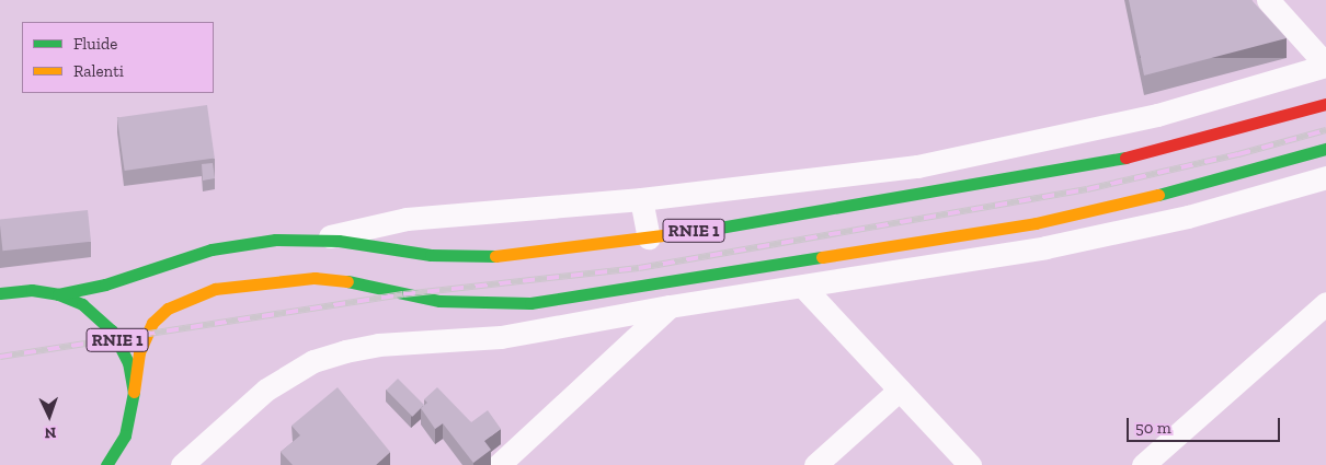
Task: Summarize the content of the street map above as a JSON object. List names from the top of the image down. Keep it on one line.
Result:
{"streets":{"highway":["RNIE 1"]},"legend":["Fluide","Ralenti"],"scale_bar":"50 m","north":"bottom"}
